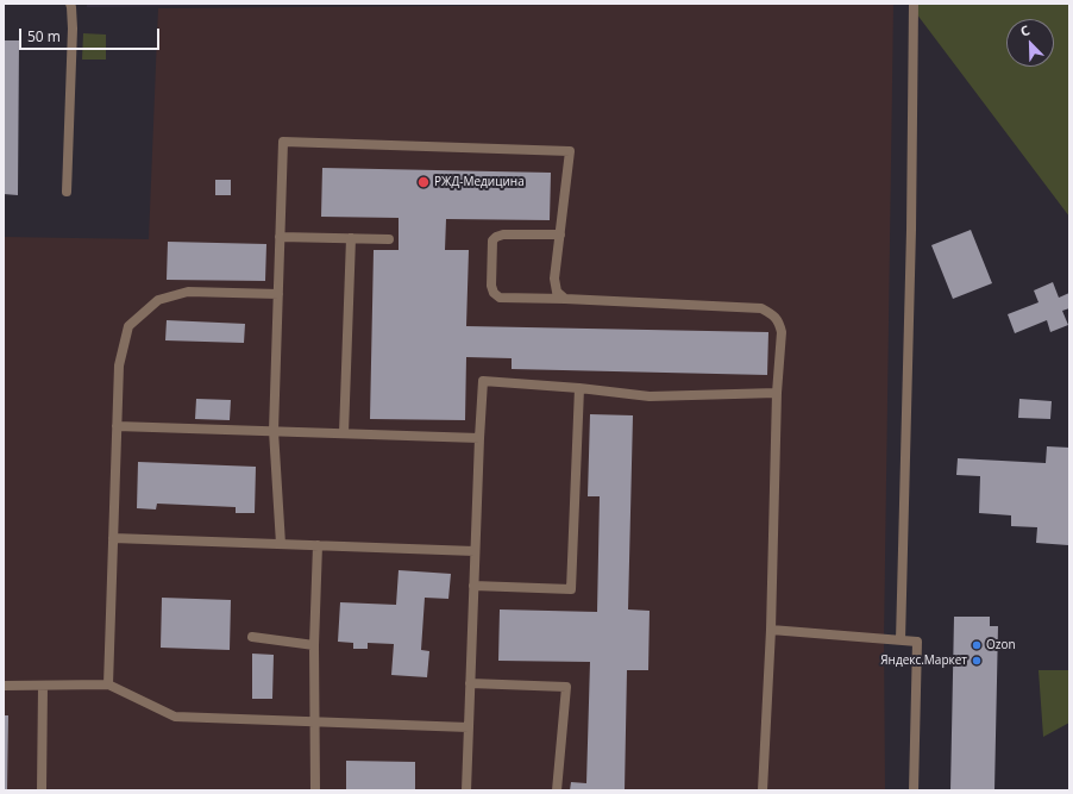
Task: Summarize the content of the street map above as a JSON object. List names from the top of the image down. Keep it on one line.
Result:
{"places":["РЖД-Медицина","Ozon","Яндекс.Маркет"],"scale_bar":"50 m","north":"top left"}
